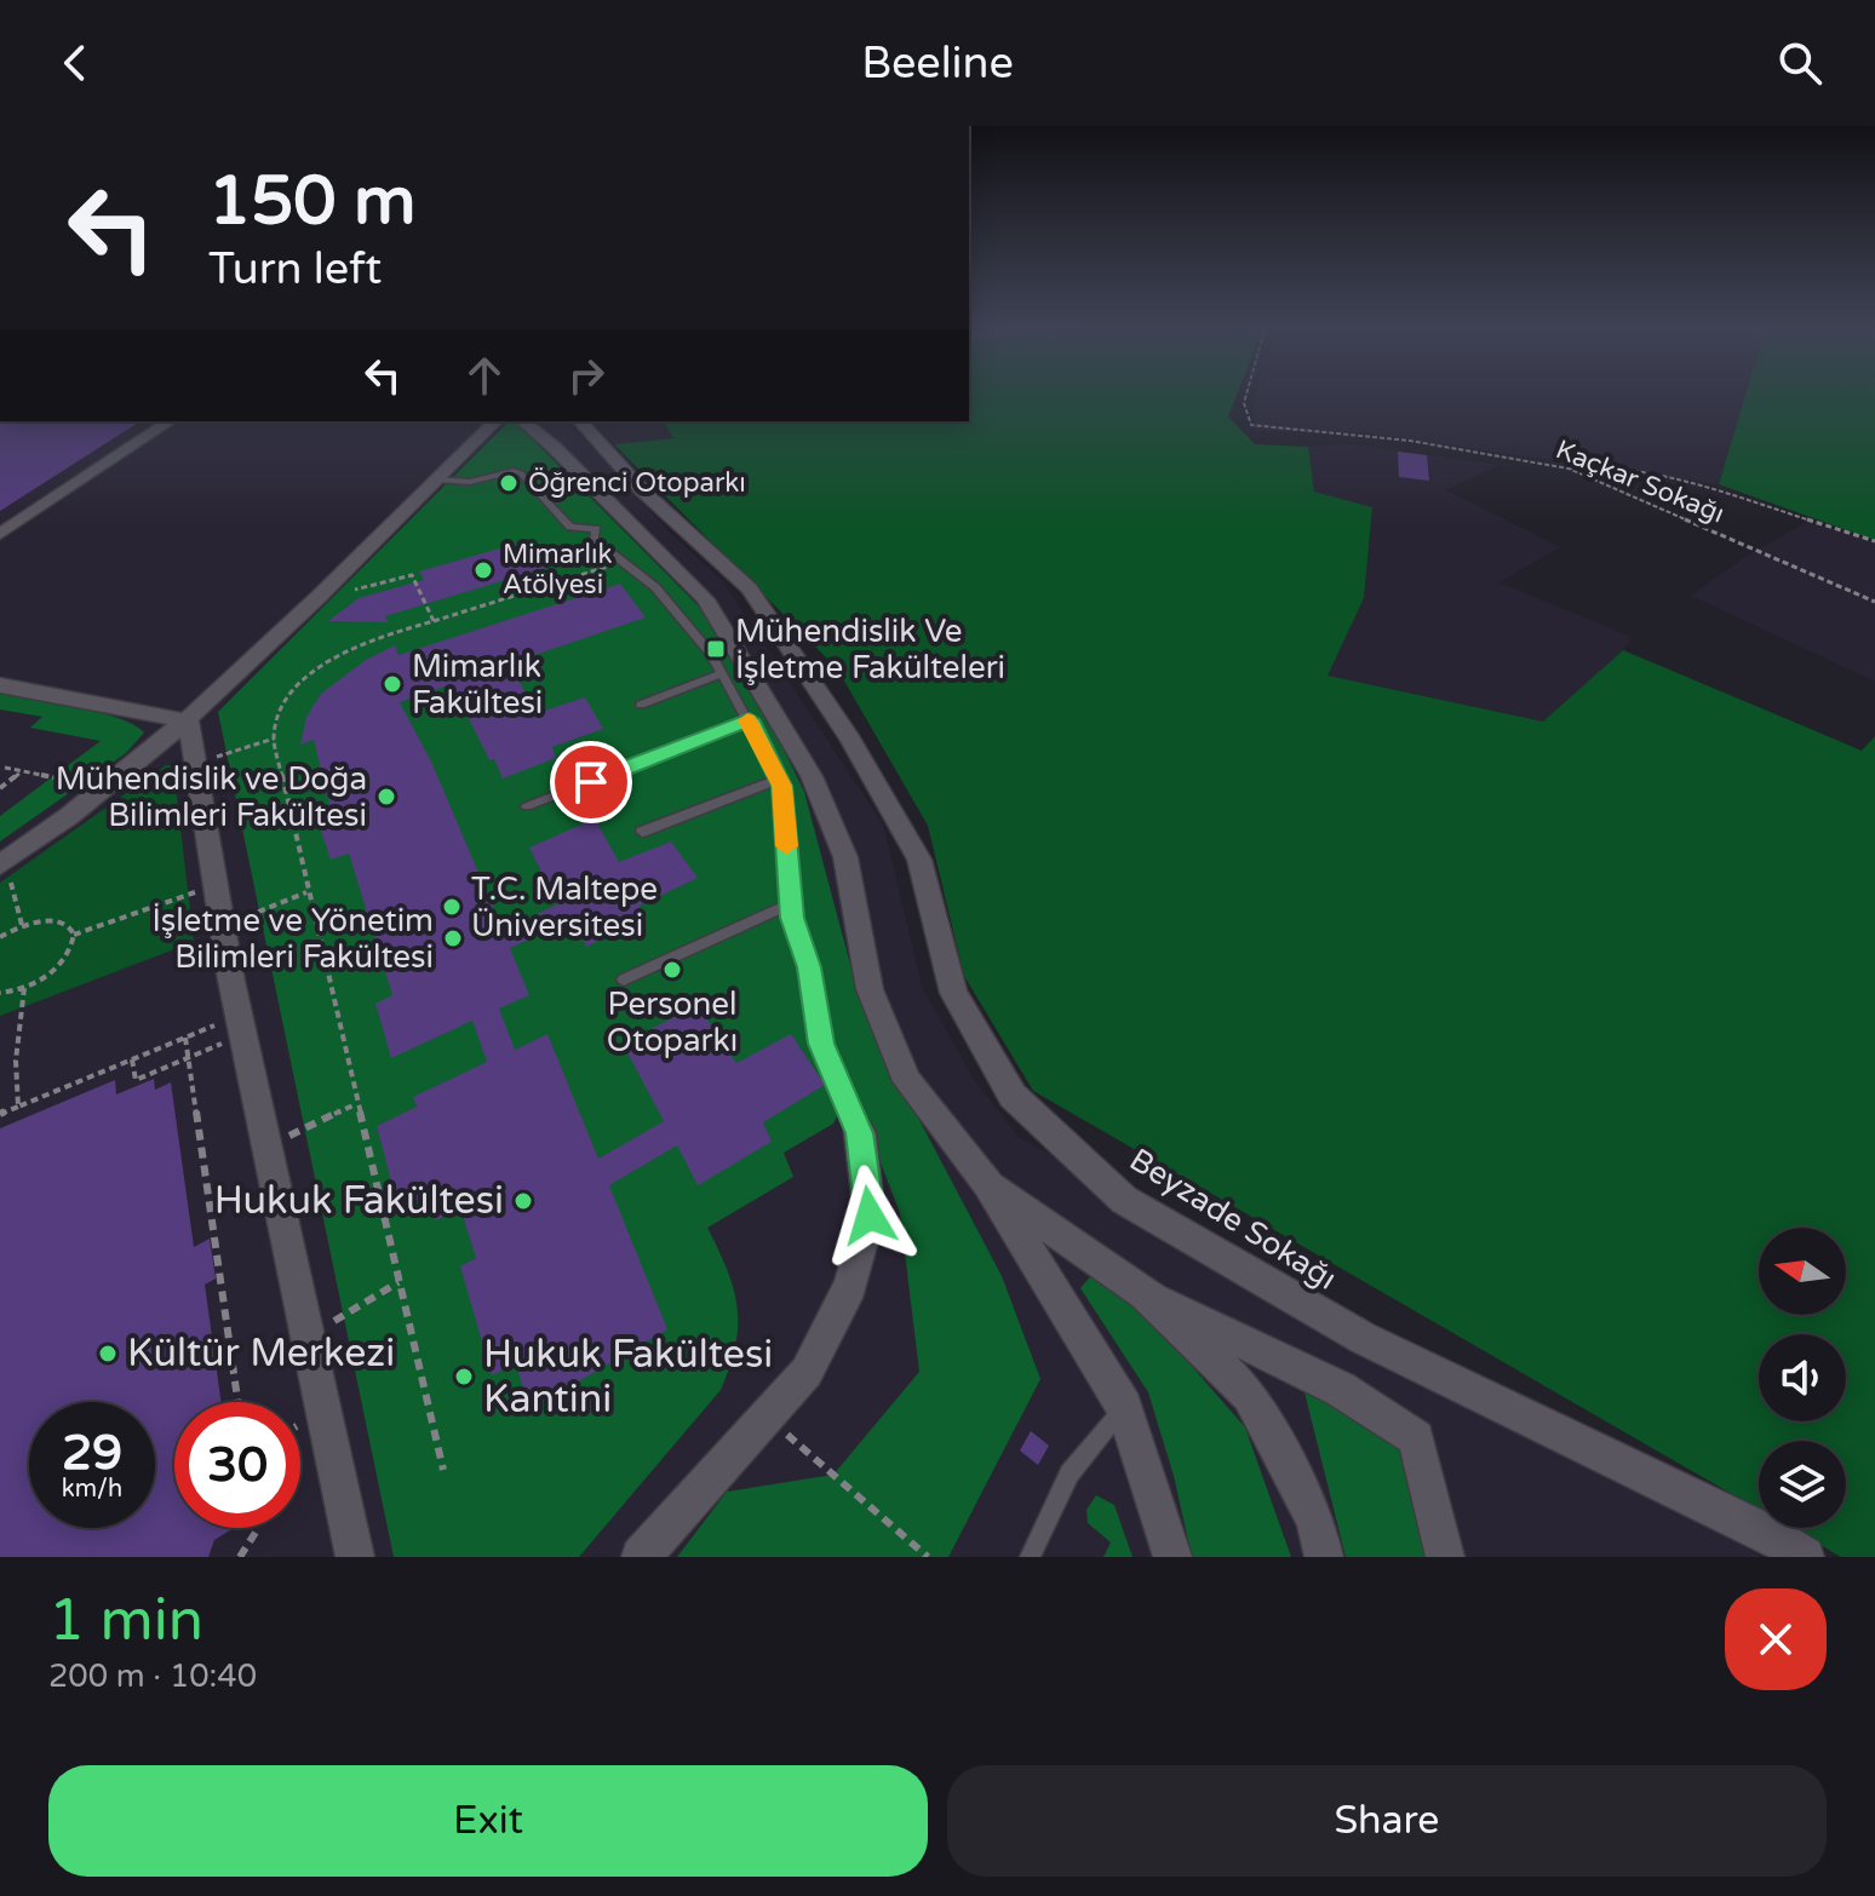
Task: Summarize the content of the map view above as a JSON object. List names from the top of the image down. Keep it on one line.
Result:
{"streets":{"street":["Beyzade Sokağı"],"path":["Kaçkar Sokağı"]},"places":{"other":["Öğrenci Otoparkı","Mimarlık Atölyesi","Mimarlık Fakültesi","Mühendislik ve Doğa Bilimleri Fakültesi","T.C. Maltepe Üniversitesi","İşletme ve Yönetim Bilimleri Fakültesi","Personel Otoparkı","Hukuk Fakültesi","Kültür Merkezi","Hukuk Fakültesi Kantini"],"transit":["Mühendislik Ve İşletme Fakülteleri"]},"north":"left","page":{"header":"Beeline","turn":["150 m","Turn left"],"speed":"29 km/h","limit":"30","heading":["1 min","200 m · 10:40"],"buttons":["Exit","Share"]}}
